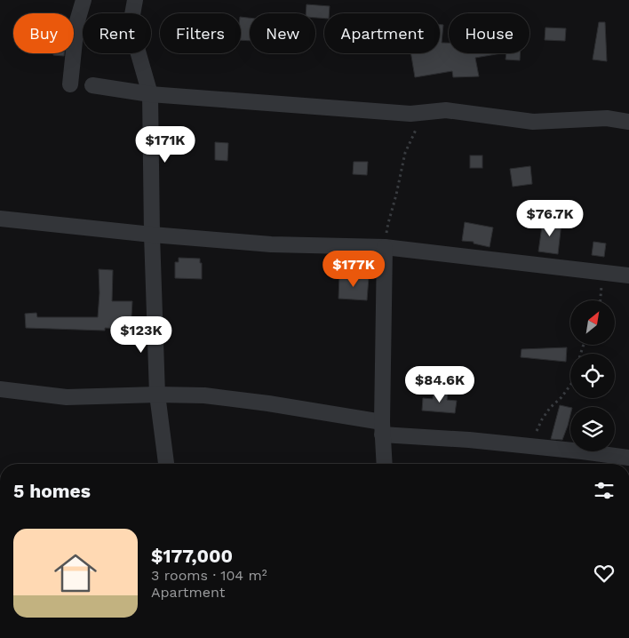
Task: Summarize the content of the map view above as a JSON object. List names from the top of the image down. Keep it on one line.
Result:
{"north":"top right","page":{"chip":["Buy","Rent","Filters","New","Apartment","House"],"price":["$171K","$76.7K","$177K","$123K","$84.6K"],"heading":"5 homes","list":[{"name":"$177,000","note":"3 rooms · 104 m² · Apartment"}]}}
